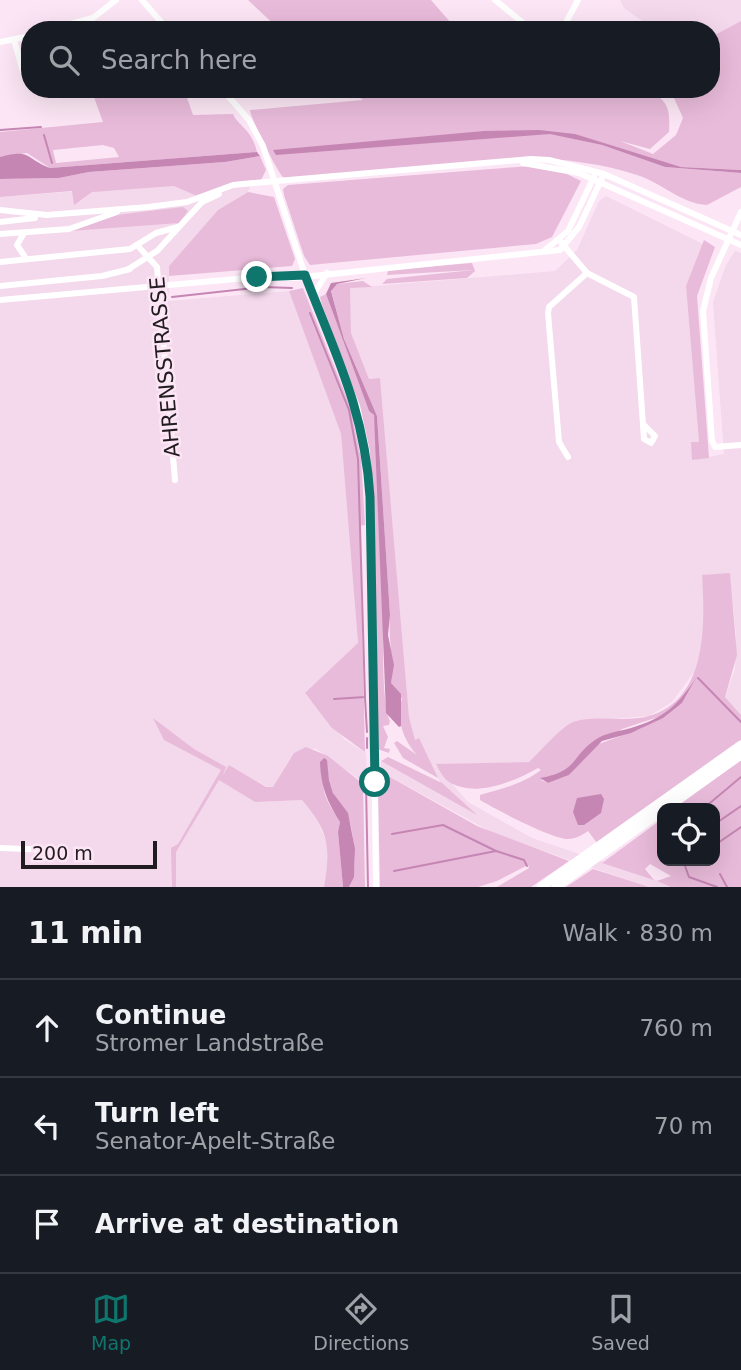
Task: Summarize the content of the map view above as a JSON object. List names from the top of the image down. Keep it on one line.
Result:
{"streets":{"street":["AHRENSSTRASSE"]},"scale_bar":"200 m","page":{"search":"Search here","scale":"200 m","heading":["11 min","Walk · 830 m"],"list":[["Continue","Stromer Landstraße","760 m"],["Turn left","Senator-Apelt-Straße","70 m"],"Arrive at destination"],"nav":["Map","Directions","Saved"]}}
